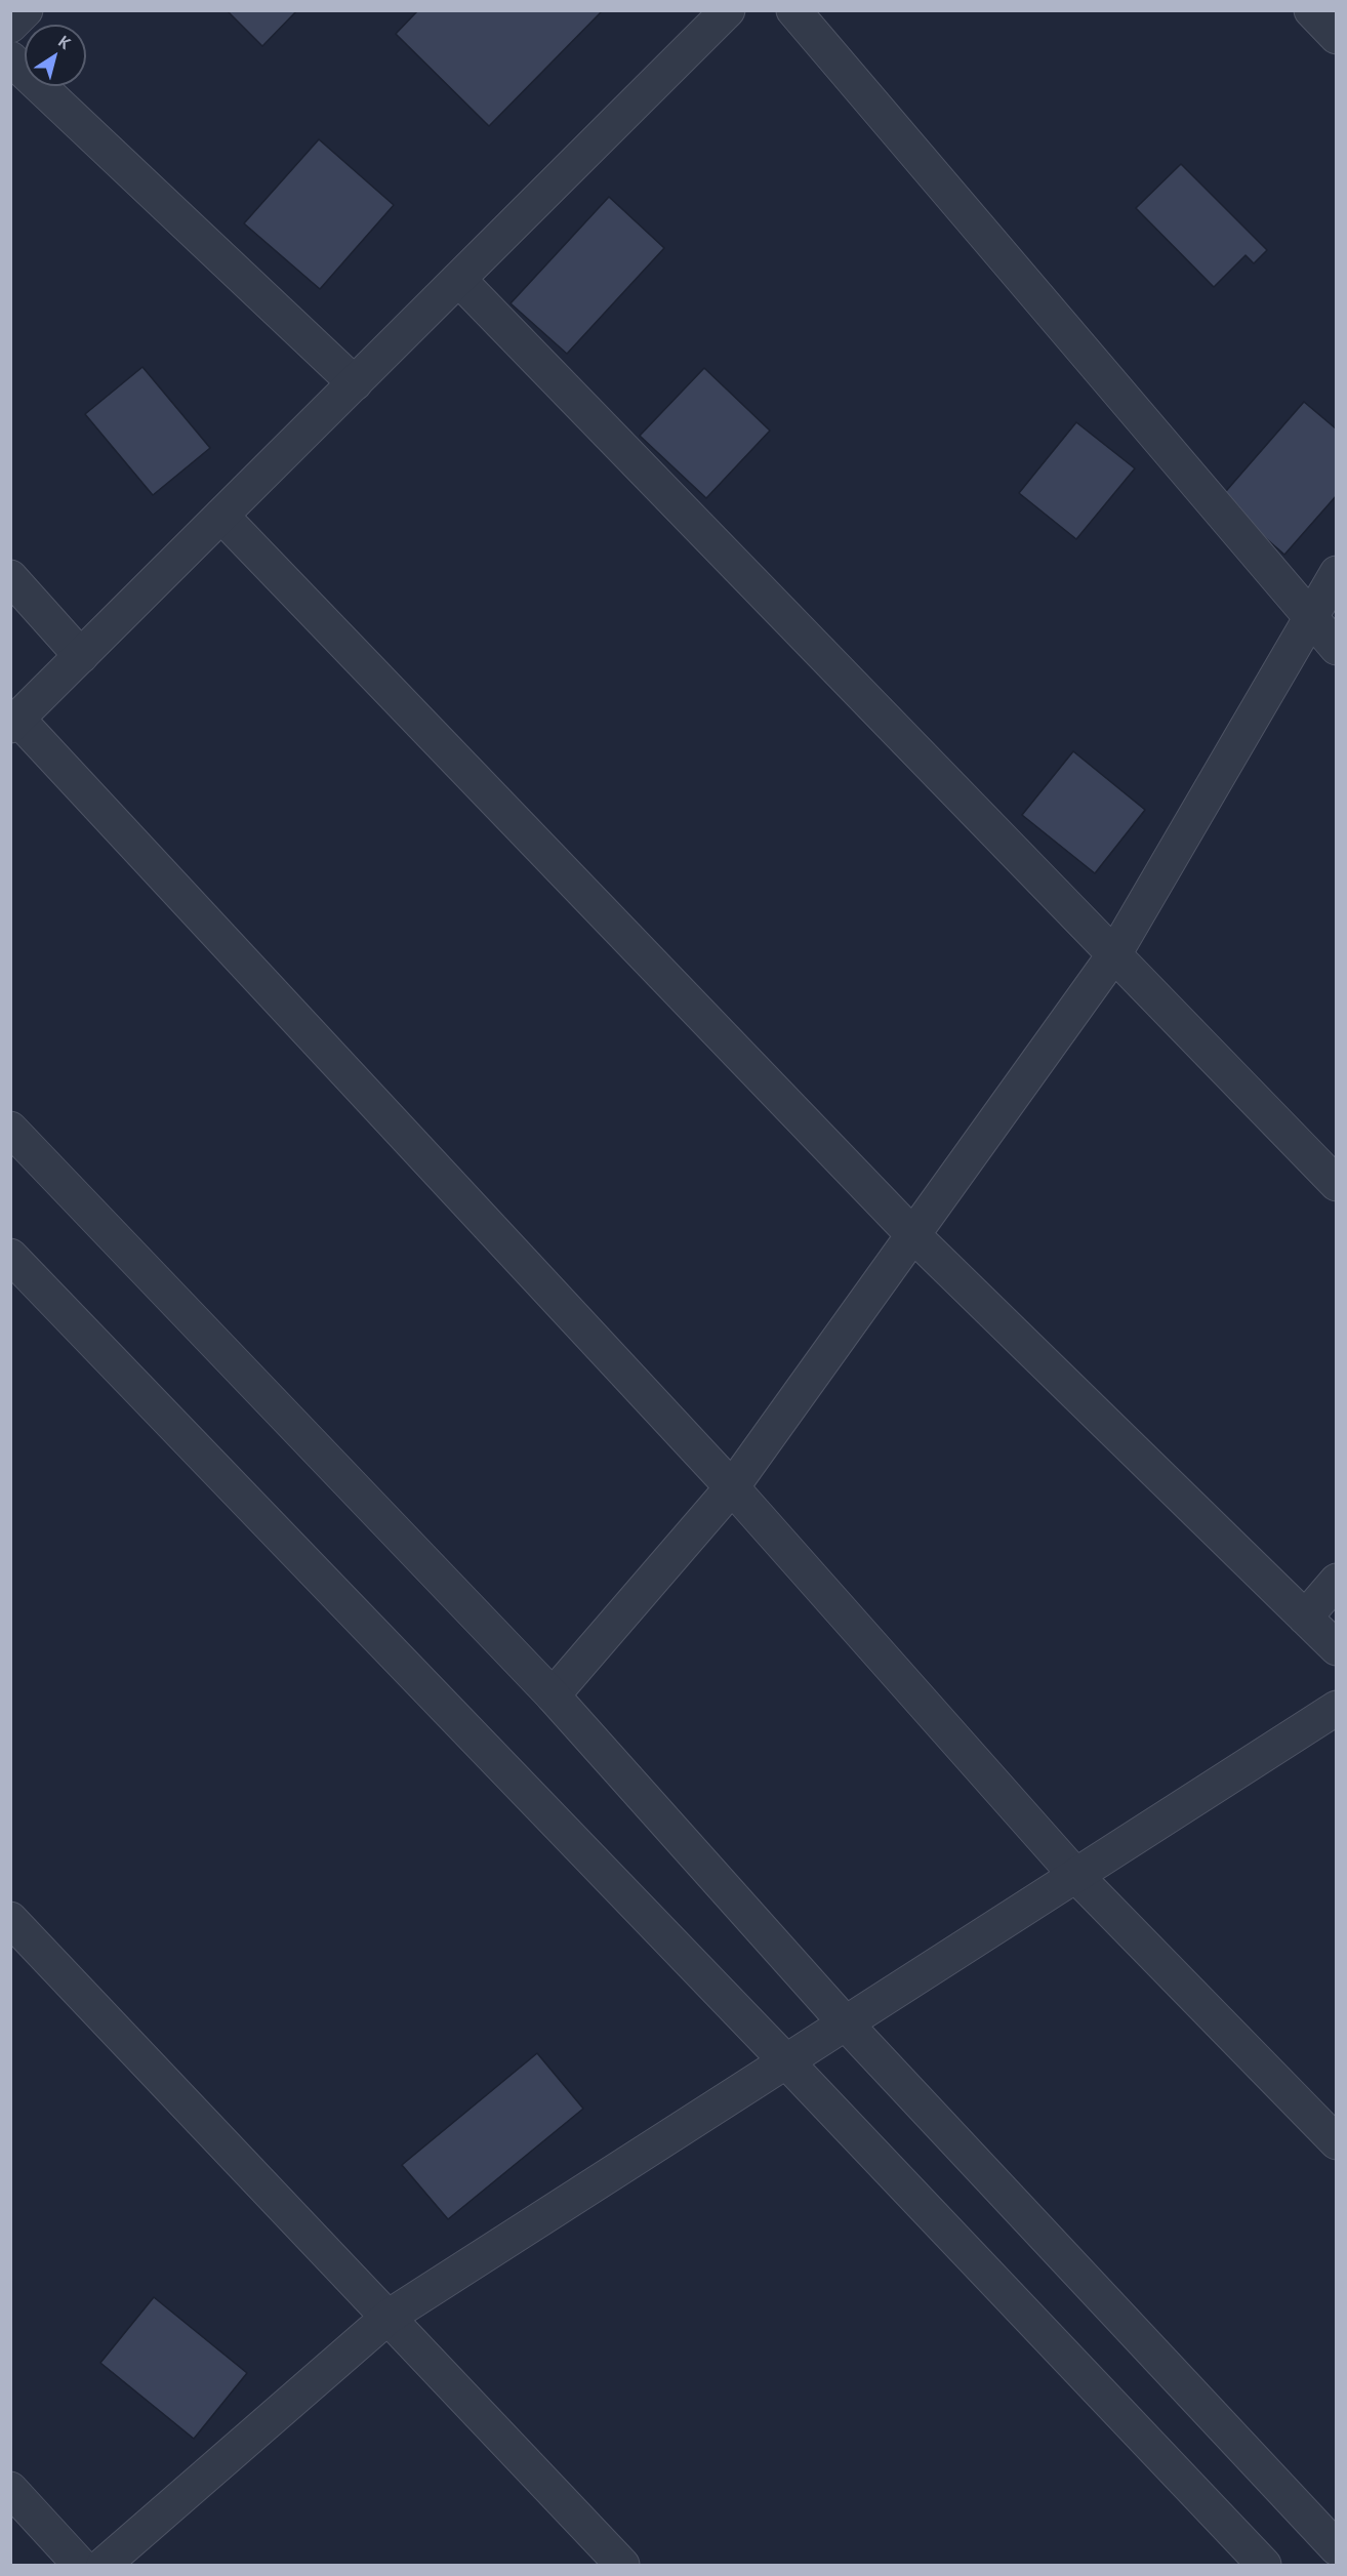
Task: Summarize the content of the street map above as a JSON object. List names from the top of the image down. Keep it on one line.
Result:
{"north":"top right"}
